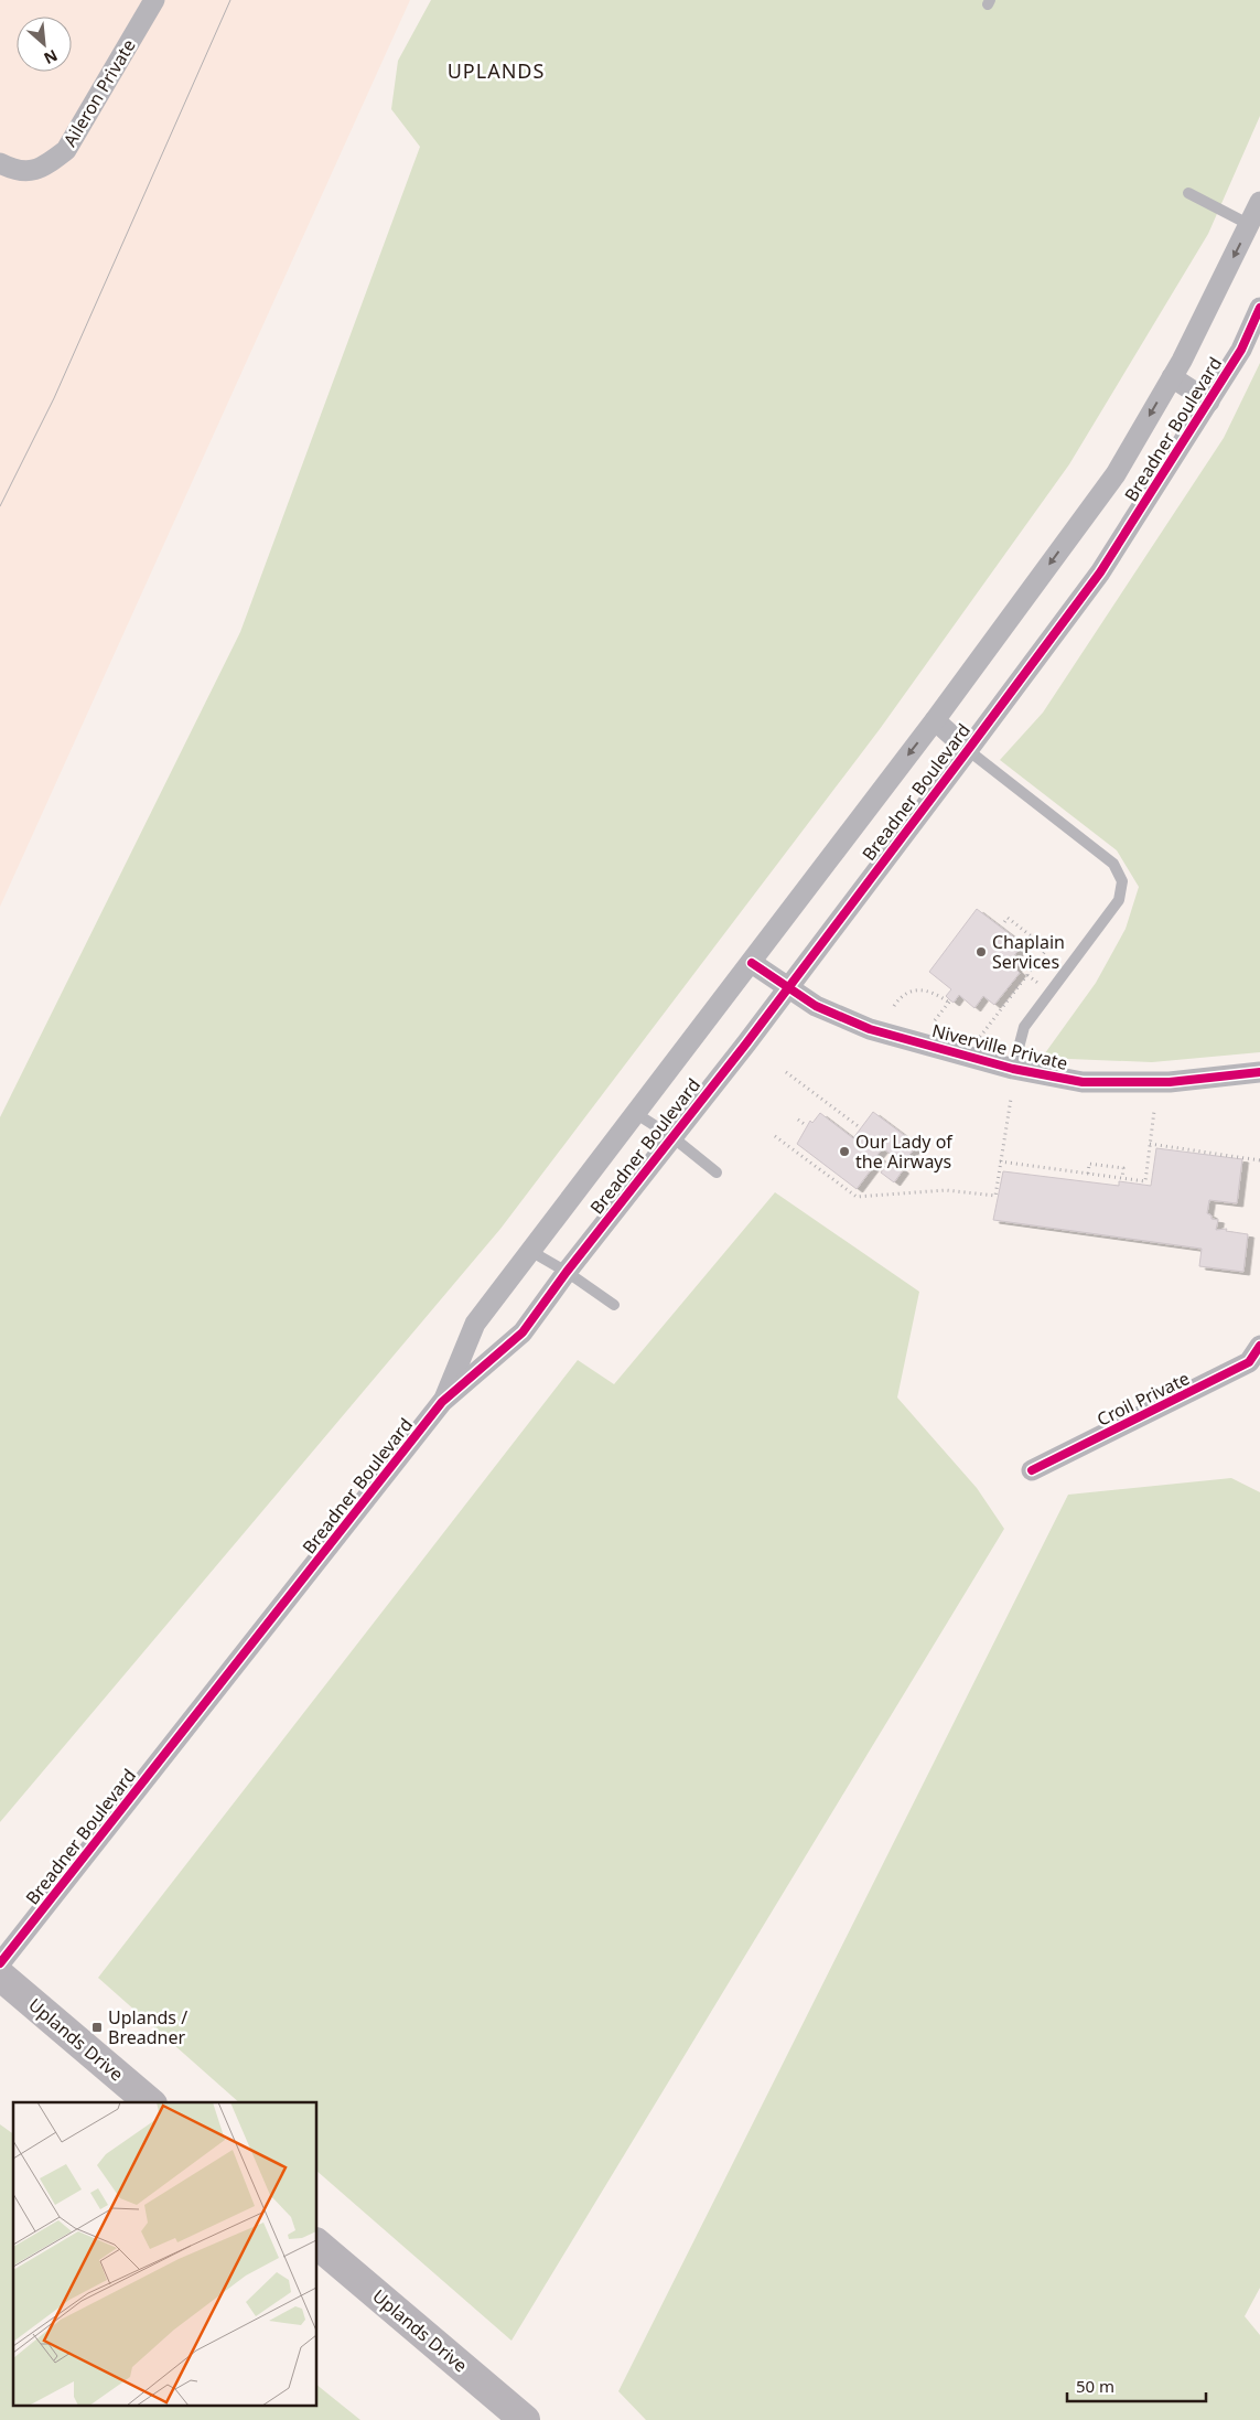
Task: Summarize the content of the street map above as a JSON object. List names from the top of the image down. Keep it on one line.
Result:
{"streets":{"main road":["Uplands Drive"],"street":["Aileron Private","Breadner Boulevard","Niverville Private","Croil Private"]},"crossings":[["Breadner Boulevard","Niverville Private"]],"districts":["UPLANDS"],"places":{"other":["Chaplain Services","Our Lady of the Airways"],"transit":["Uplands / Breadner"]},"scale_bar":"50 m","north":"bottom right"}
